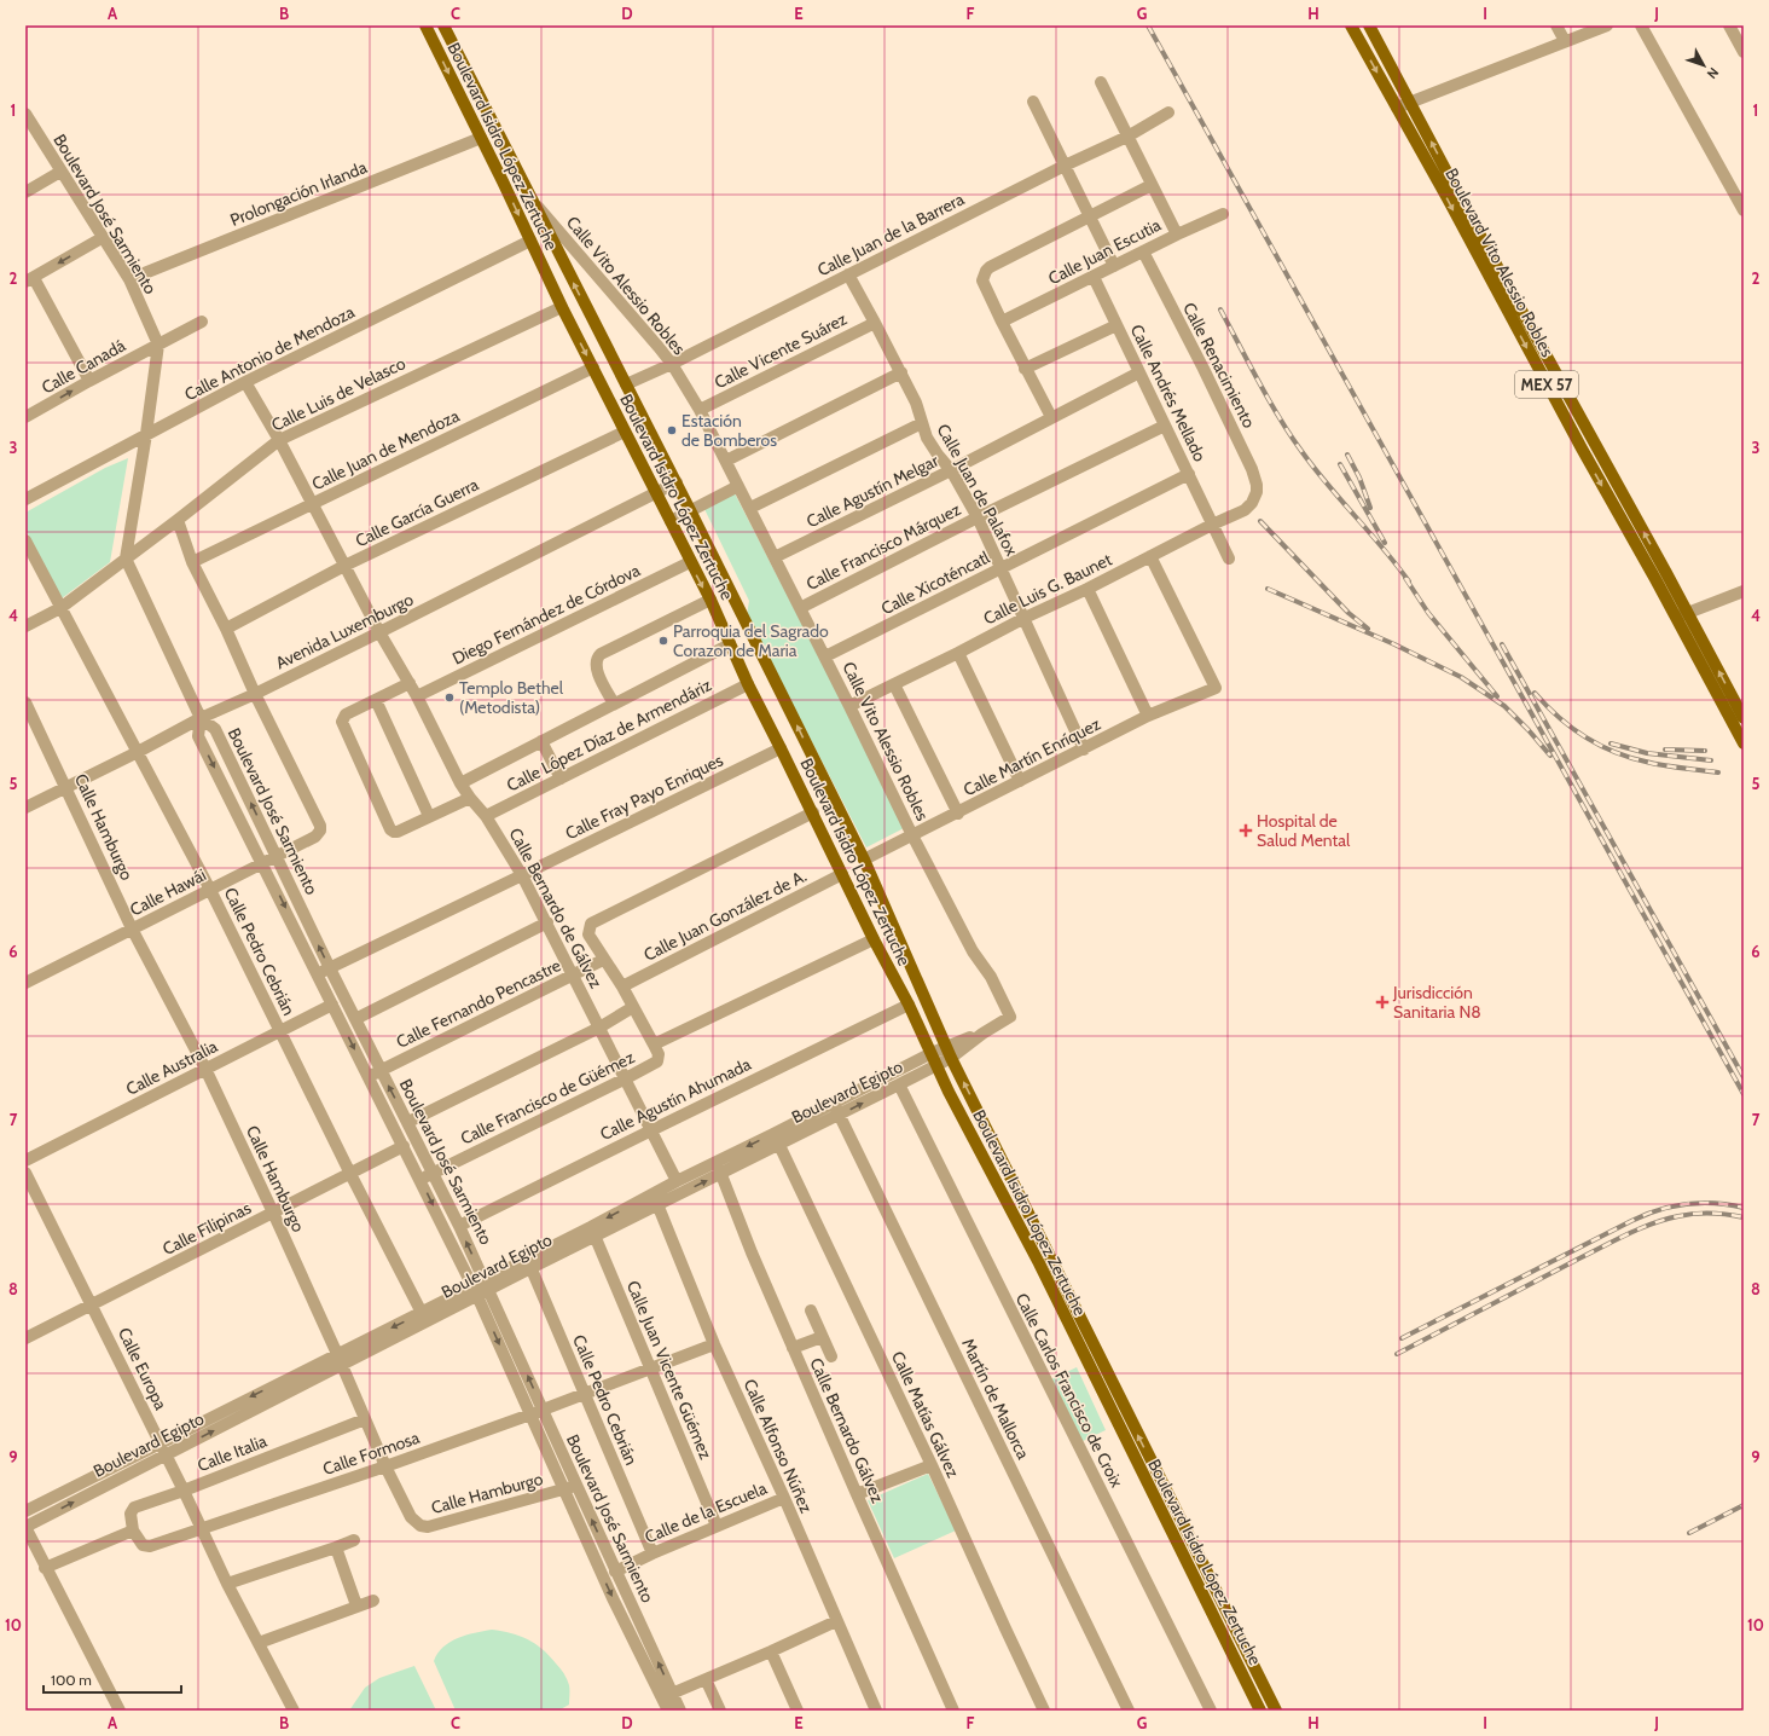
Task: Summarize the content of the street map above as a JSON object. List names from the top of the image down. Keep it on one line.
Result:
{"streets":{"main road":["Boulevard Isidro López Zertuche","Boulevard Vito Alessio Robles","MEX 57"],"street":["Prolongación Irlanda","Boulevard José Sarmiento","Calle Juan de la Barrera","Calle Juan Escutia","Calle Vito Alessio Robles","Calle Vicente Suárez","Calle Antonio de Mendoza","Calle Renacimiento","Calle Canadá","Calle Andrés Mellado","Calle Luis de Velasco","Calle Juan de Mendoza","Calle Juan de Palafox","Calle Agustín Melgar","Calle García Guerra","Calle Francisco Márquez","Calle Xicoténcatl","Calle Luis G. Baunet","Diego Fernández de Córdova","Avenida Luxemburgo","Calle López Díaz de Armendáriz","Calle Martín Enríquez","Calle Fray Payo Enriques","Calle Hamburgo","Calle Hawái","Calle Bernardo de Gálvez","Calle Juan González de A.","Calle Pedro Cebrián","Calle Fernando Pencastre","Calle Australia","Boulevard Egipto","Calle Francisco de Güémez","Calle Agustín Ahumada","Calle Filipinas","Calle Europa","Calle Juan Vicente Güémez","Calle Carlos Francisco de Croix","Martín de Mallorca","Calle Matías Gálvez","Calle Bernardo Gálvez","Calle Alfonso Núñez","Calle Italia","Calle Formosa","Calle de la Escuela"]},"crossings":[["Boulevard Isidro López Zertuche","Prolongación Irlanda"],["Boulevard Isidro López Zertuche","Calle Juan de la Barrera"],["Boulevard Isidro López Zertuche","Calle Vito Alessio Robles"],["Boulevard Isidro López Zertuche","Calle Antonio de Mendoza"],["Boulevard Isidro López Zertuche","Calle Luis de Velasco"],["Boulevard Isidro López Zertuche","Calle Juan de Mendoza"],["Boulevard Isidro López Zertuche","Calle García Guerra"],["Boulevard Isidro López Zertuche","Diego Fernández de Córdova"],["Boulevard Isidro López Zertuche","Avenida Luxemburgo"],["Boulevard Isidro López Zertuche","Calle López Díaz de Armendáriz"],["Boulevard Isidro López Zertuche","Calle Martín Enríquez"],["Boulevard Isidro López Zertuche","Calle Fray Payo Enriques"],["Boulevard Isidro López Zertuche","Calle Juan González de A."],["Boulevard Isidro López Zertuche","Boulevard Egipto"],["Boulevard Isidro López Zertuche","Calle Francisco de Güémez"],["Boulevard Isidro López Zertuche","Calle Agustín Ahumada"],["Prolongación Irlanda","Boulevard José Sarmiento"],["Boulevard José Sarmiento","Calle Canadá"],["Boulevard José Sarmiento","Calle Luis de Velasco"],["Boulevard José Sarmiento","Avenida Luxemburgo"],["Boulevard José Sarmiento","Calle Hamburgo"],["Boulevard José Sarmiento","Calle Hawái"],["Boulevard José Sarmiento","Calle Fernando Pencastre"],["Boulevard José Sarmiento","Calle Australia"],["Boulevard José Sarmiento","Boulevard Egipto"],["Boulevard José Sarmiento","Calle Francisco de Güémez"],["Boulevard José Sarmiento","Calle Agustín Ahumada"],["Boulevard José Sarmiento","Calle Filipinas"],["Boulevard José Sarmiento","Calle Formosa"],["Boulevard José Sarmiento","Calle de la Escuela"],["Calle Juan de la Barrera","Calle Vito Alessio Robles"],["Calle Juan de la Barrera","Calle Juan de Palafox"],["Calle Juan Escutia","Calle Renacimiento"],["Calle Juan Escutia","Calle Andrés Mellado"],["Calle Vito Alessio Robles","Calle Vicente Suárez"],["Calle Vito Alessio Robles","Calle Agustín Melgar"],["Calle Vito Alessio Robles","Calle Francisco Márquez"],["Calle Vito Alessio Robles","Calle Xicoténcatl"],["Calle Vito Alessio Robles","Calle Luis G. Baunet"],["Calle Vito Alessio Robles","Calle Martín Enríquez"],["Calle Vito Alessio Robles","Boulevard Egipto"],["Calle Vicente Suárez","Calle Juan de Palafox"],["Calle Antonio de Mendoza","Calle Bernardo de Gálvez"],["Calle Renacimiento","Calle Luis G. Baunet"],["Calle Andrés Mellado","Calle Agustín Melgar"],["Calle Andrés Mellado","Calle Francisco Márquez"],["Calle Andrés Mellado","Calle Xicoténcatl"],["Calle Andrés Mellado","Calle Luis G. Baunet"],["Calle Luis de Velasco","Calle Bernardo de Gálvez"],["Calle Luis de Velasco","Calle Pedro Cebrián"],["Calle Juan de Mendoza","Calle Bernardo de Gálvez"],["Calle Juan de Palafox","Calle Agustín Melgar"],["Calle Juan de Palafox","Calle Francisco Márquez"],["Calle Juan de Palafox","Calle Xicoténcatl"],["Calle Juan de Palafox","Calle Luis G. Baunet"],["Calle Juan de Palafox","Calle Martín Enríquez"],["Calle García Guerra","Calle Bernardo de Gálvez"],["Calle Luis G. Baunet","Calle Martín Enríquez"],["Diego Fernández de Córdova","Calle Bernardo de Gálvez"],["Avenida Luxemburgo","Calle Hamburgo"],["Avenida Luxemburgo","Calle Hawái"],["Avenida Luxemburgo","Calle Bernardo de Gálvez"],["Avenida Luxemburgo","Calle Pedro Cebrián"],["Calle López Díaz de Armendáriz","Calle Bernardo de Gálvez"],["Calle Fray Payo Enriques","Calle Bernardo de Gálvez"],["Calle Hamburgo","Calle Hawái"],["Calle Hamburgo","Calle Australia"],["Calle Hamburgo","Boulevard Egipto"],["Calle Hamburgo","Calle Filipinas"],["Calle Hamburgo","Calle Italia"],["Calle Hamburgo","Calle Formosa"],["Calle Hawái","Calle Pedro Cebrián"],["Calle Bernardo de Gálvez","Calle Fernando Pencastre"],["Calle Bernardo de Gálvez","Boulevard Egipto"],["Calle Bernardo de Gálvez","Calle Francisco de Güémez"],["Calle Bernardo de Gálvez","Calle Agustín Ahumada"],["Calle Pedro Cebrián","Calle Australia"],["Calle Pedro Cebrián","Boulevard Egipto"],["Calle Pedro Cebrián","Calle Filipinas"],["Calle Pedro Cebrián","Calle Formosa"],["Calle Pedro Cebrián","Calle de la Escuela"],["Boulevard Egipto","Calle Europa"],["Boulevard Egipto","Calle Juan Vicente Güémez"],["Boulevard Egipto","Calle Carlos Francisco de Croix"],["Boulevard Egipto","Martín de Mallorca"],["Boulevard Egipto","Calle Matías Gálvez"],["Boulevard Egipto","Calle Bernardo Gálvez"],["Boulevard Egipto","Calle Alfonso Núñez"],["Calle Filipinas","Calle Europa"],["Calle Europa","Calle Italia"],["Calle Europa","Calle Formosa"],["Calle Juan Vicente Güémez","Calle Formosa"],["Calle Juan Vicente Güémez","Calle de la Escuela"],["Calle Alfonso Núñez","Calle Formosa"],["Calle Alfonso Núñez","Calle de la Escuela"],["Calle Italia","Calle Formosa"]],"one_way":["Calle Canadá"],"places":{"other":["Estación de Bomberos","Parroquia del Sagrado Corazon de Maria","Templo Bethel (Metodista)"],"health":["Hospital de Salud Mental","Jurisdicción Sanitaria N8"]},"scale_bar":"100 m","north":"bottom right","grid":{"columns":["A","B","C","D","E","F","G","H","I","J"],"rows":["1","2","3","4","5","6","7","8","9","10"]}}
